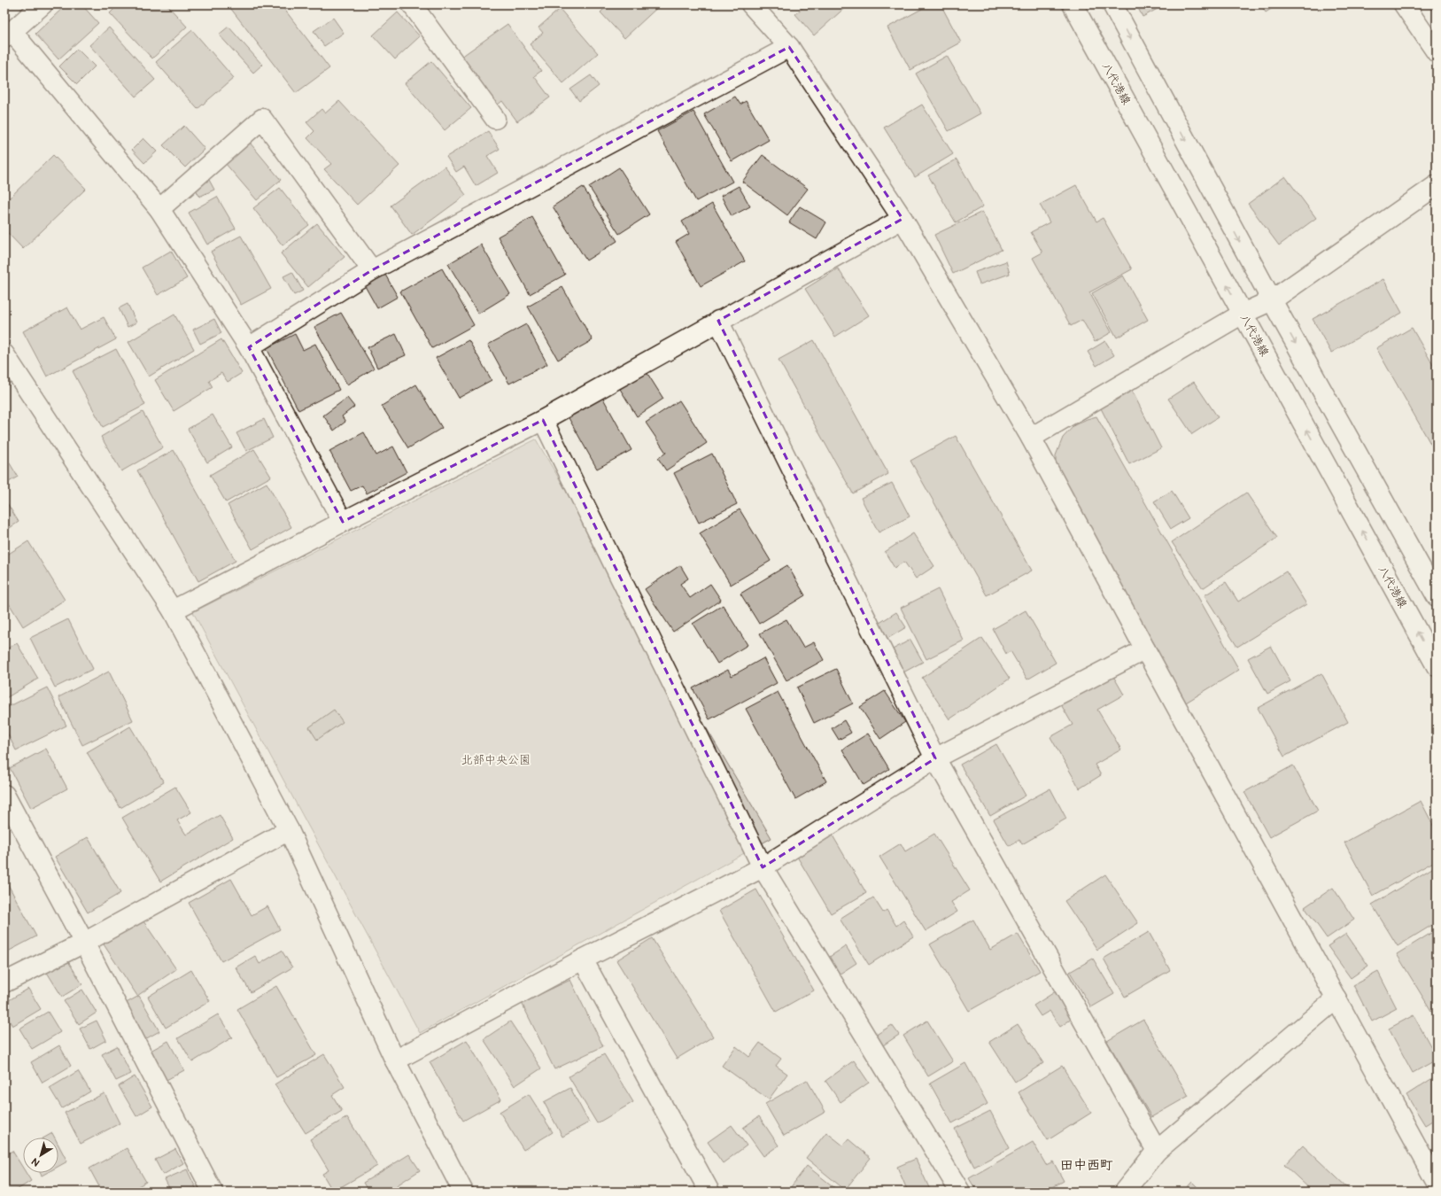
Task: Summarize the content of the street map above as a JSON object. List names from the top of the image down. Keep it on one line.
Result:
{"streets":{"street":["八代港線"]},"districts":["田中西町"],"parks":["北部中央公園"],"north":"bottom left"}
